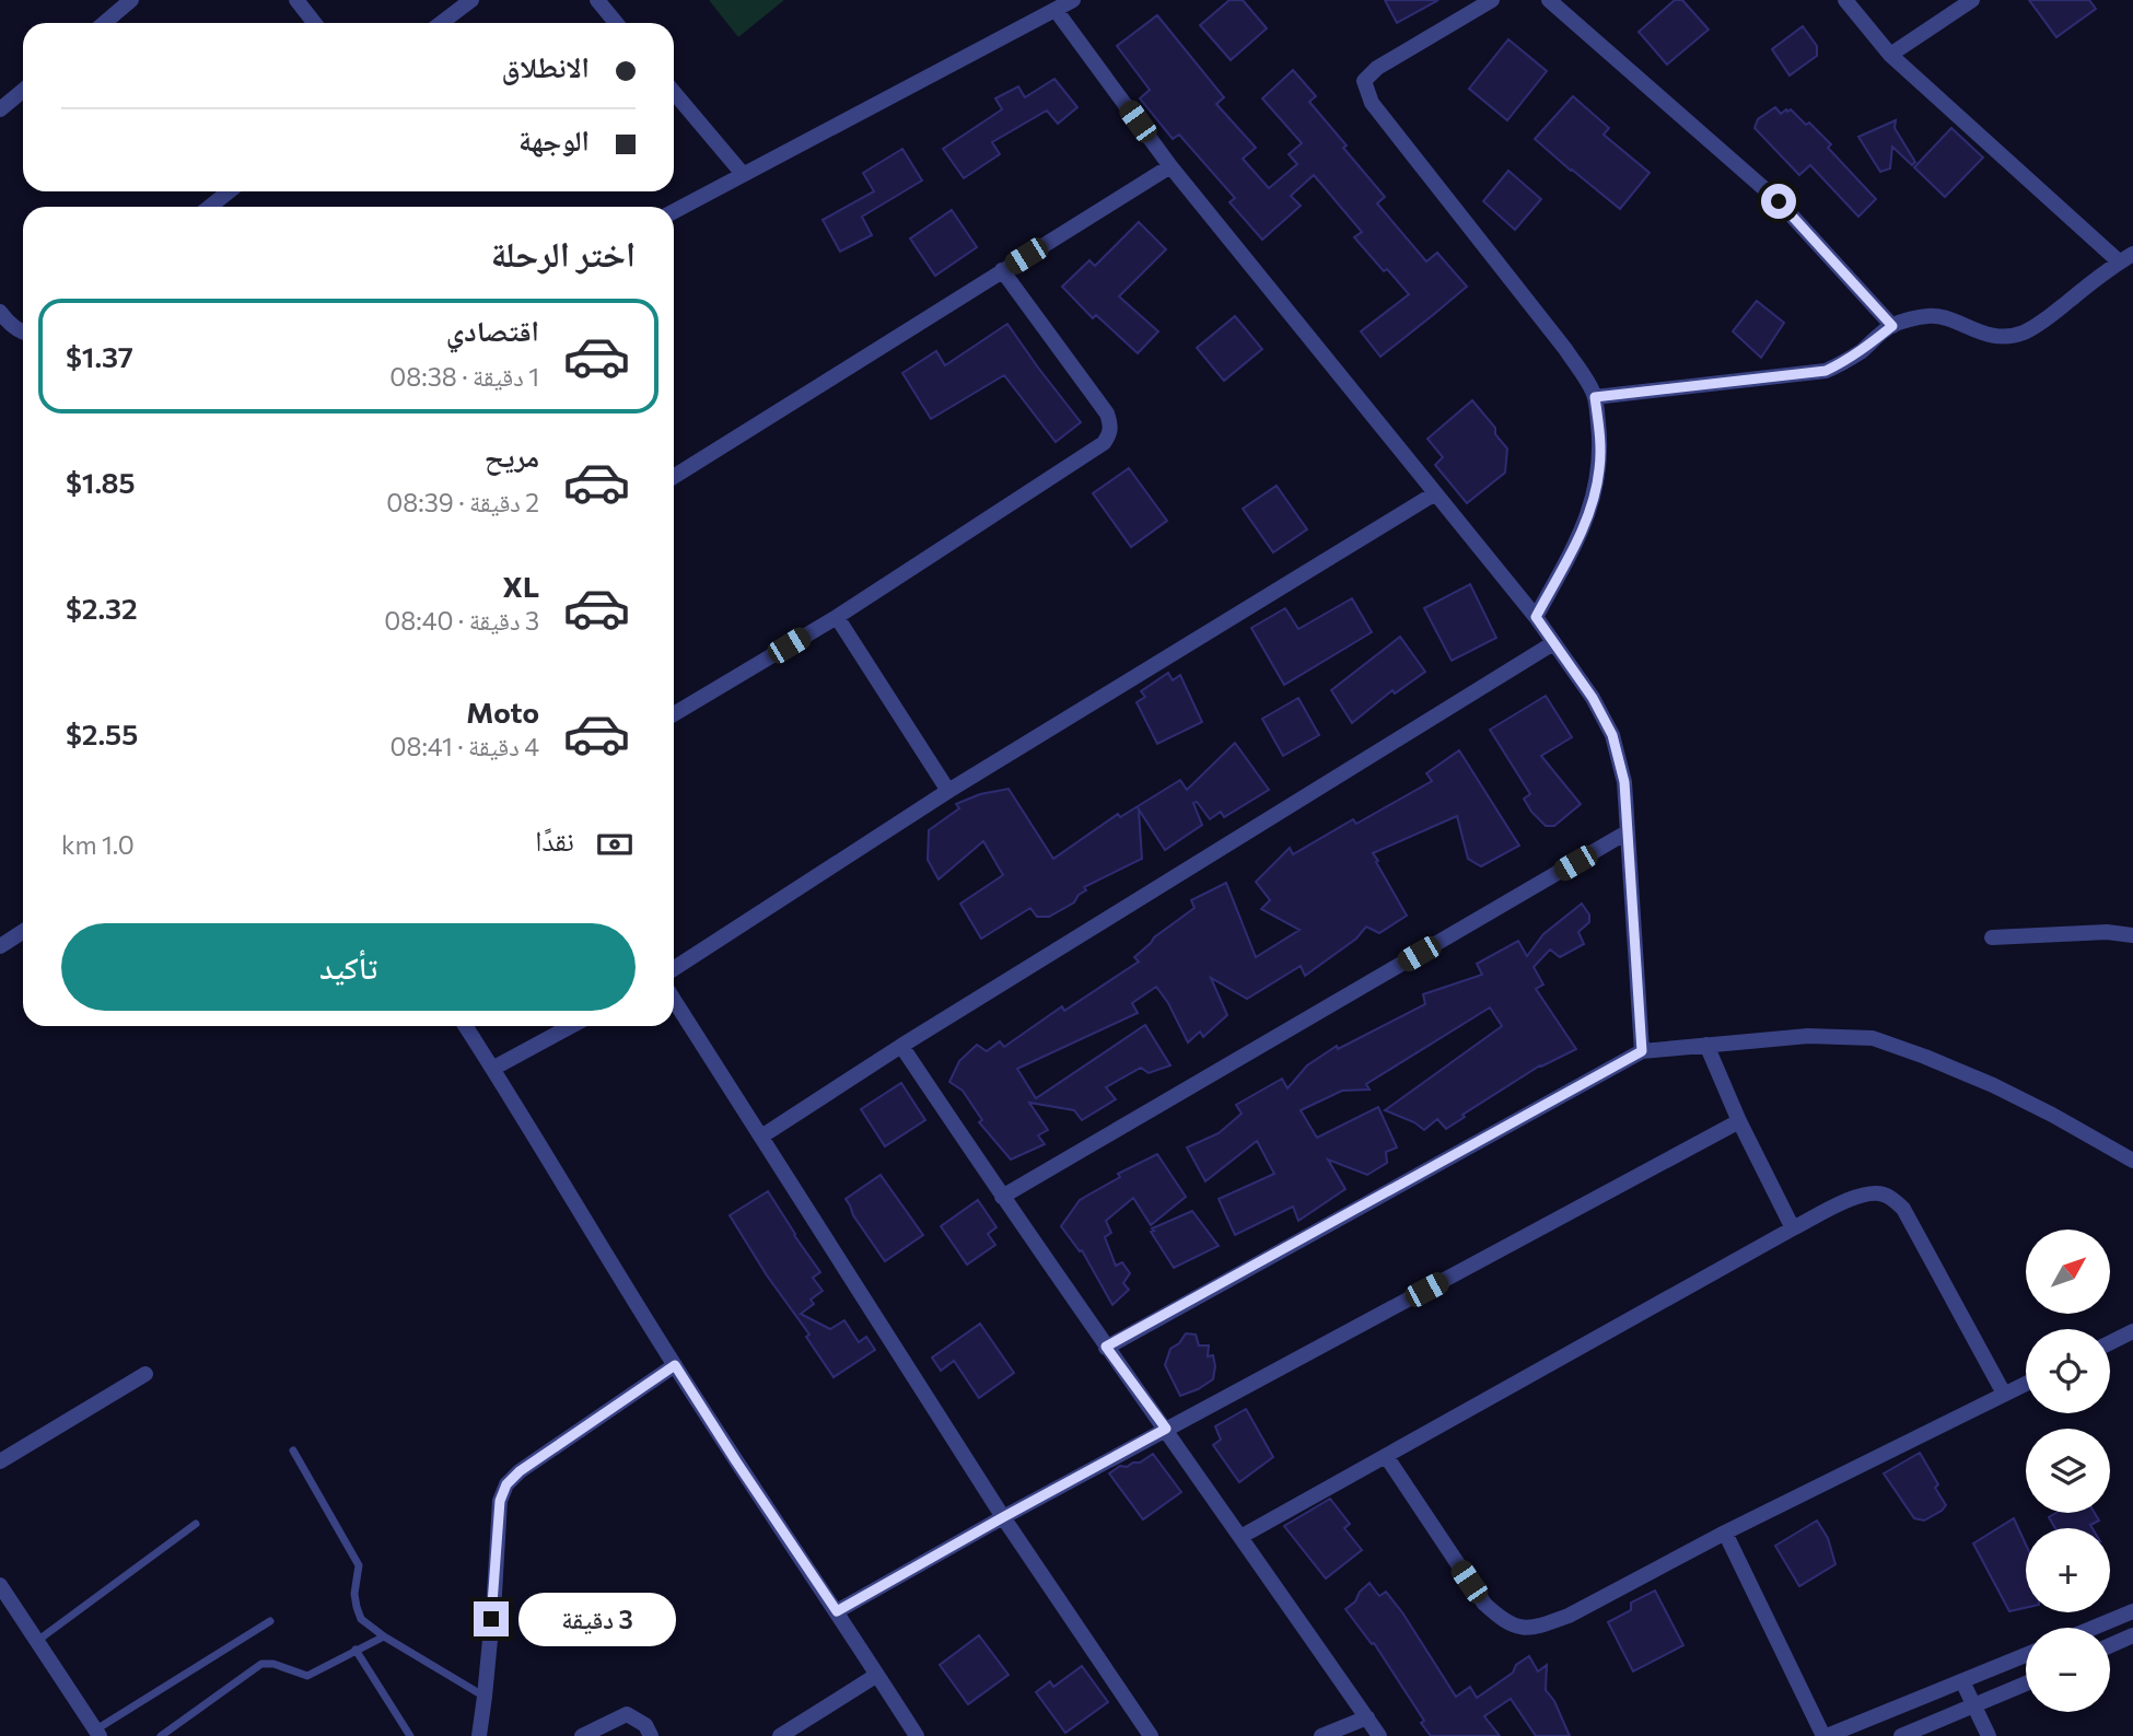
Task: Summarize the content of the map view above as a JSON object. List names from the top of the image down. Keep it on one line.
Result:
{"north":"top right","page":{"banner":["الانطلاق","الوجهة"],"heading":"اختر الرحلة","list":[{"name":"اقتصادي","note":"1 دقيقة · 08:38","value":"$1.37"},{"name":"مريح","note":"2 دقيقة · 08:39","value":"$1.85"},{"name":"XL","note":"3 دقيقة · 08:40","value":"$2.32"},{"name":"Moto","note":"4 دقيقة · 08:41","value":"$2.55"}],"pay":["نقدًا","1.0 km"],"buttons":"تأكيد","map_buttons":["+","−"],"bubble":"3 دقيقة"}}
